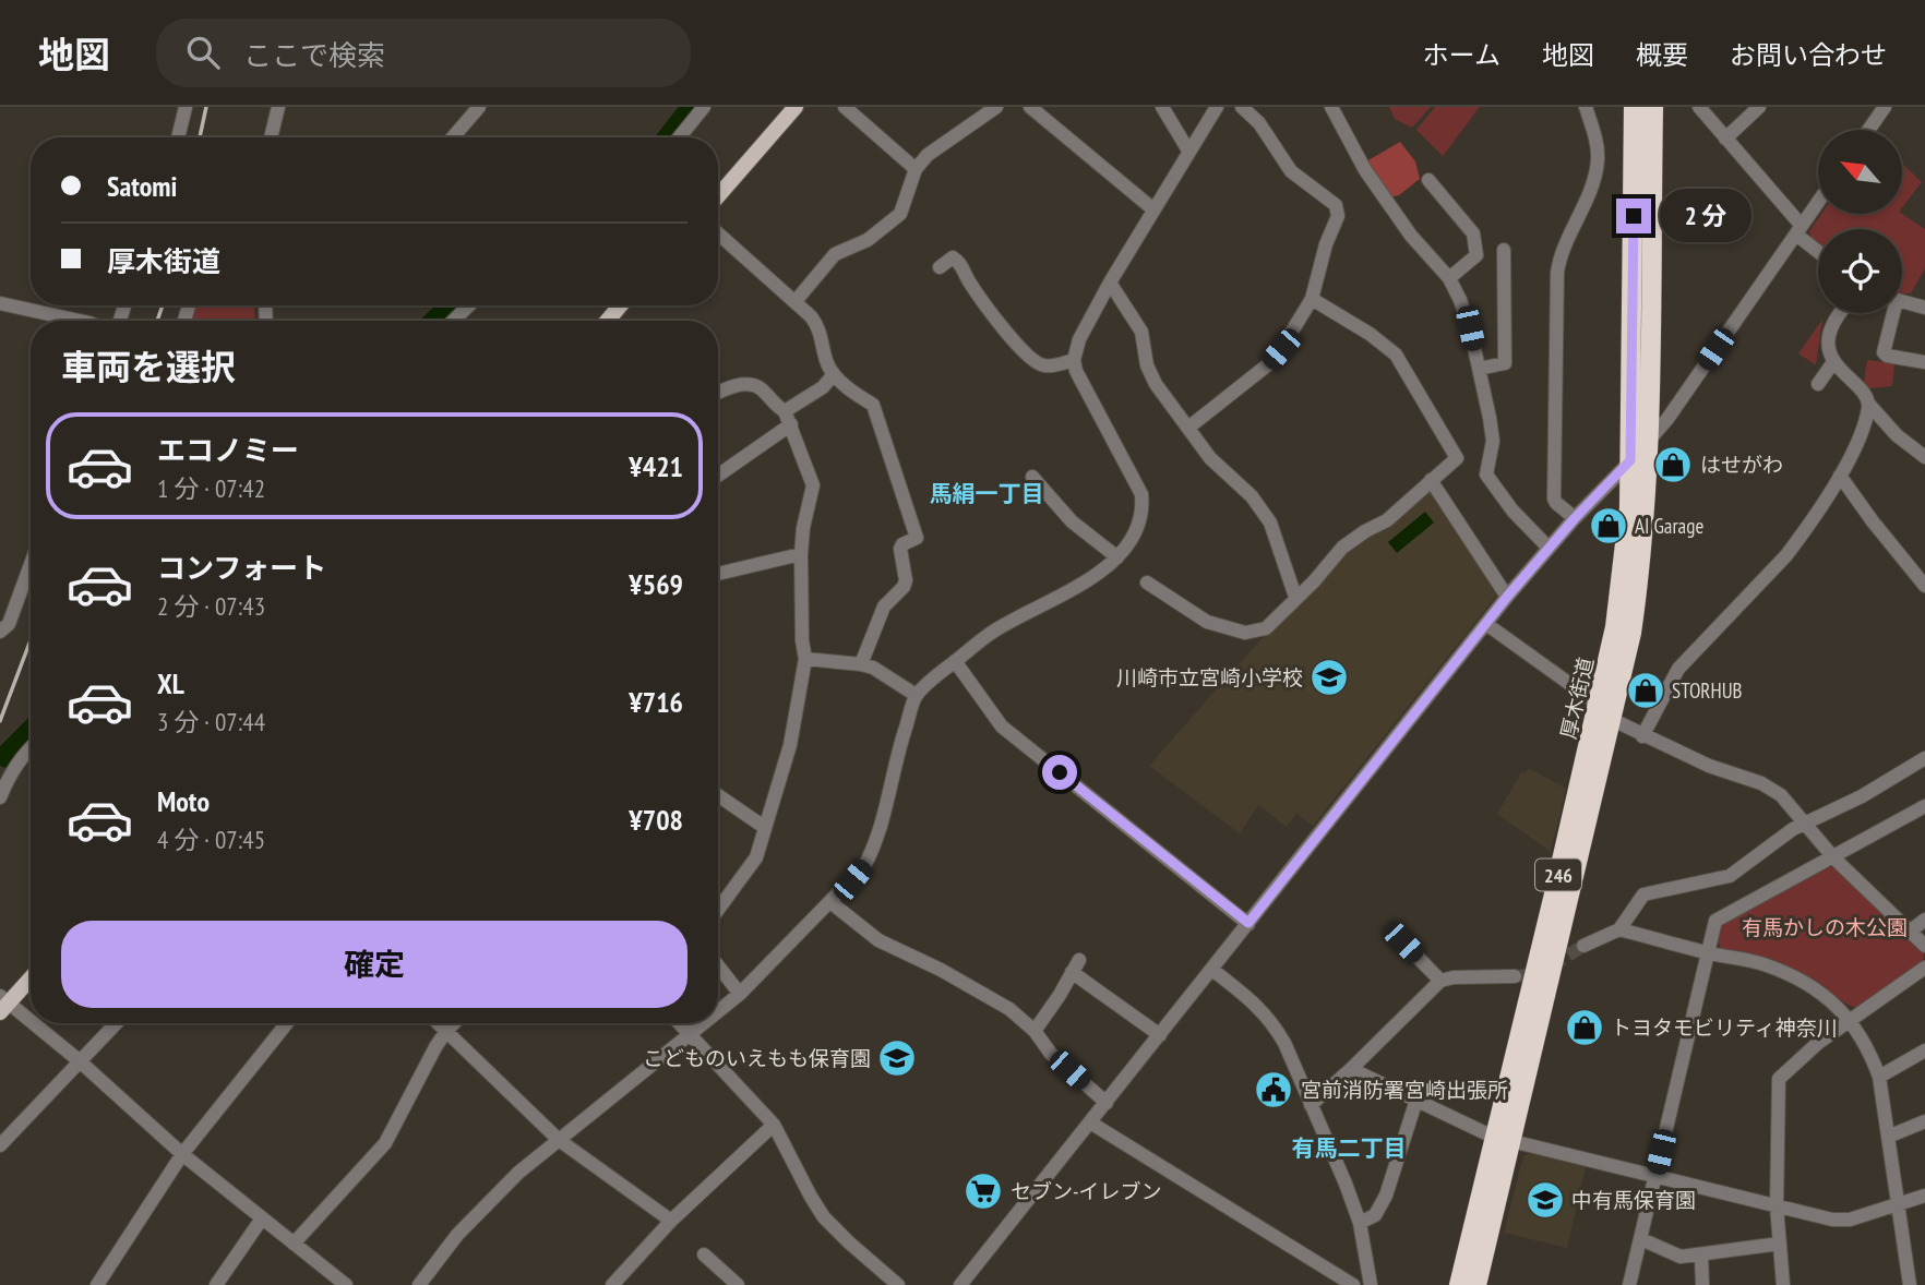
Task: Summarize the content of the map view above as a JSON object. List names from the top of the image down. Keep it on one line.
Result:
{"streets":{"highway":["厚木街道","246"]},"districts":["馬絹一丁目","有馬二丁目"],"parks":["有馬かしの木公園"],"places":{"shop":["はせがわ","AI Garage","STORHUB","トヨタモビリティ神奈川"],"school or university":["川崎市立宮崎小学校","こどものいえもも保育園","中有馬保育園"],"public building":["宮前消防署宮崎出張所"],"supermarket":["セブン-イレブン"]},"north":"top left","page":{"header":"地図","search":"ここで検索","nav":["ホーム","地図","概要","お問い合わせ"],"banner":["Satomi","厚木街道"],"bubble":"2 分","heading":"車両を選択","list":[{"name":"エコノミー","note":"1 分 · 07:42","value":"¥421"},{"name":"コンフォート","note":"2 分 · 07:43","value":"¥569"},{"name":"XL","note":"3 分 · 07:44","value":"¥716"},{"name":"Moto","note":"4 分 · 07:45","value":"¥708"}],"buttons":"確定"}}
